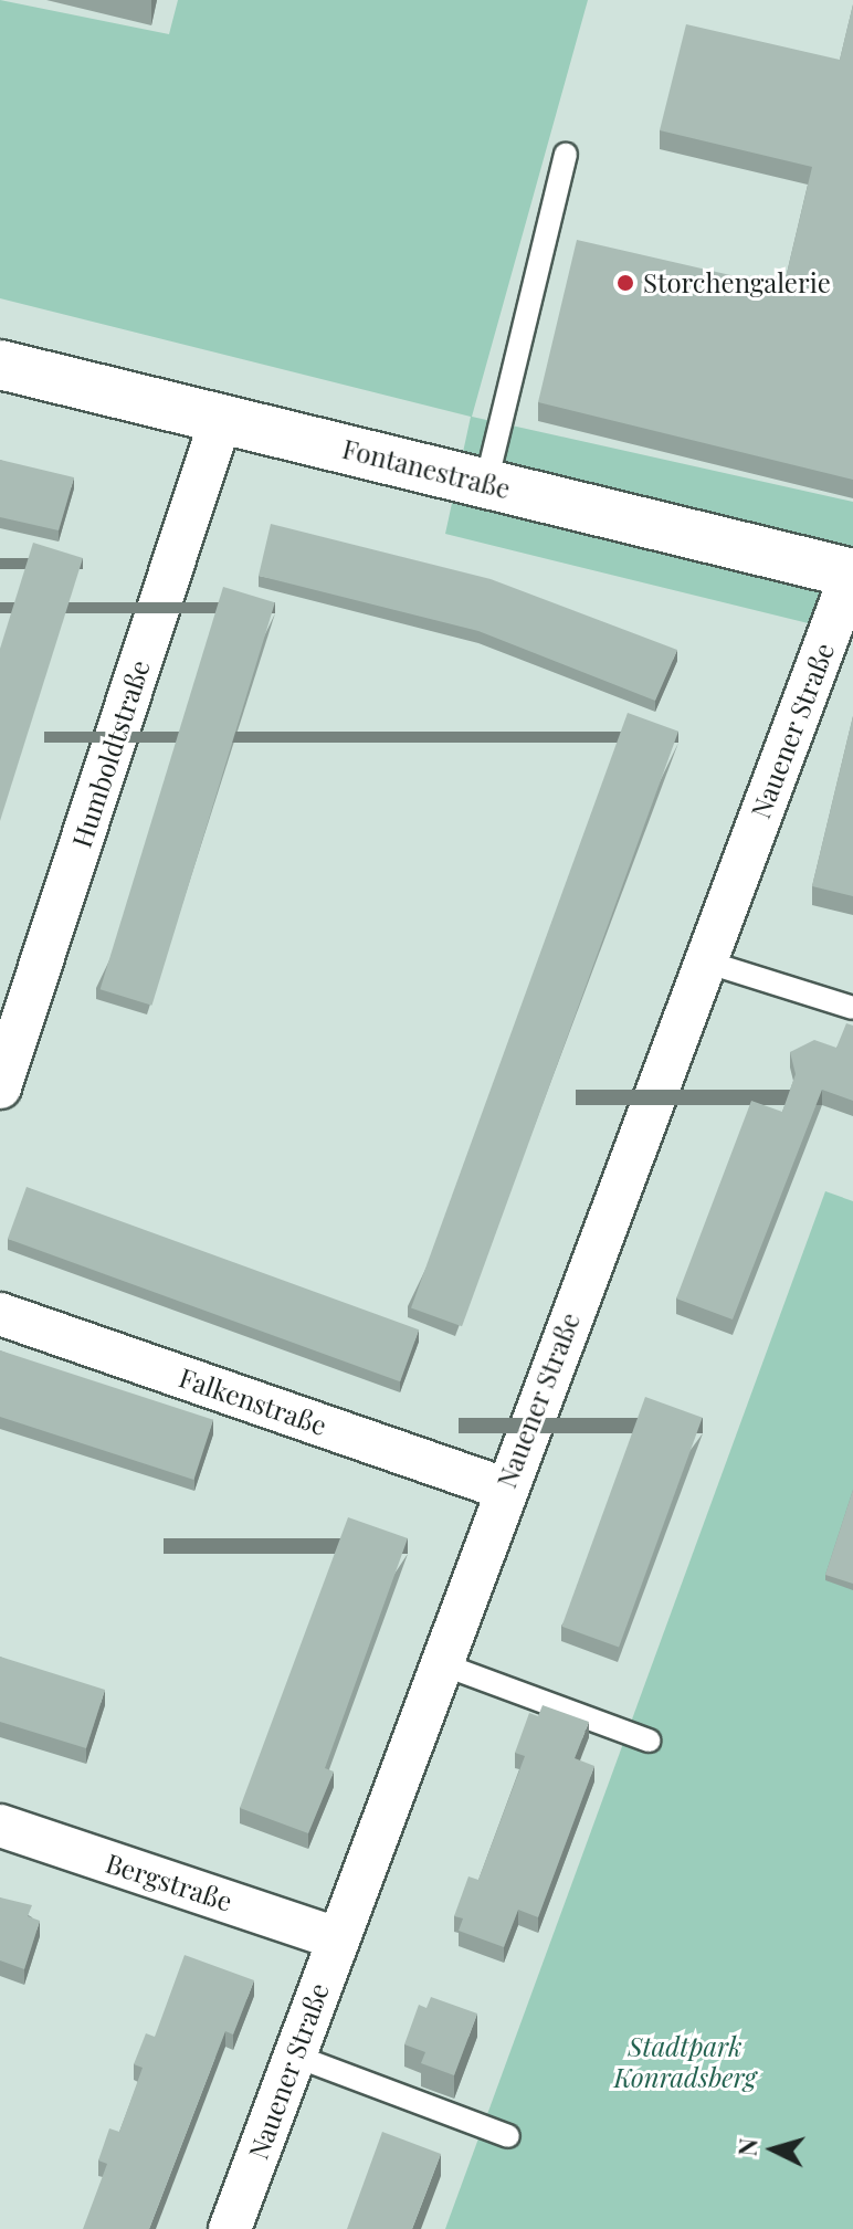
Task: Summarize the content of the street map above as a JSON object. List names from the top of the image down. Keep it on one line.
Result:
{"streets":{"street":["Fontanestraße","Nauener Straße","Humboldtstraße","Falkenstraße","Bergstraße"]},"crossings":[["Fontanestraße","Nauener Straße"],["Fontanestraße","Humboldtstraße"],["Nauener Straße","Falkenstraße"],["Nauener Straße","Bergstraße"]],"parks":["Stadtpark Konradsberg"],"places":["Storchengalerie"],"north":"left"}
